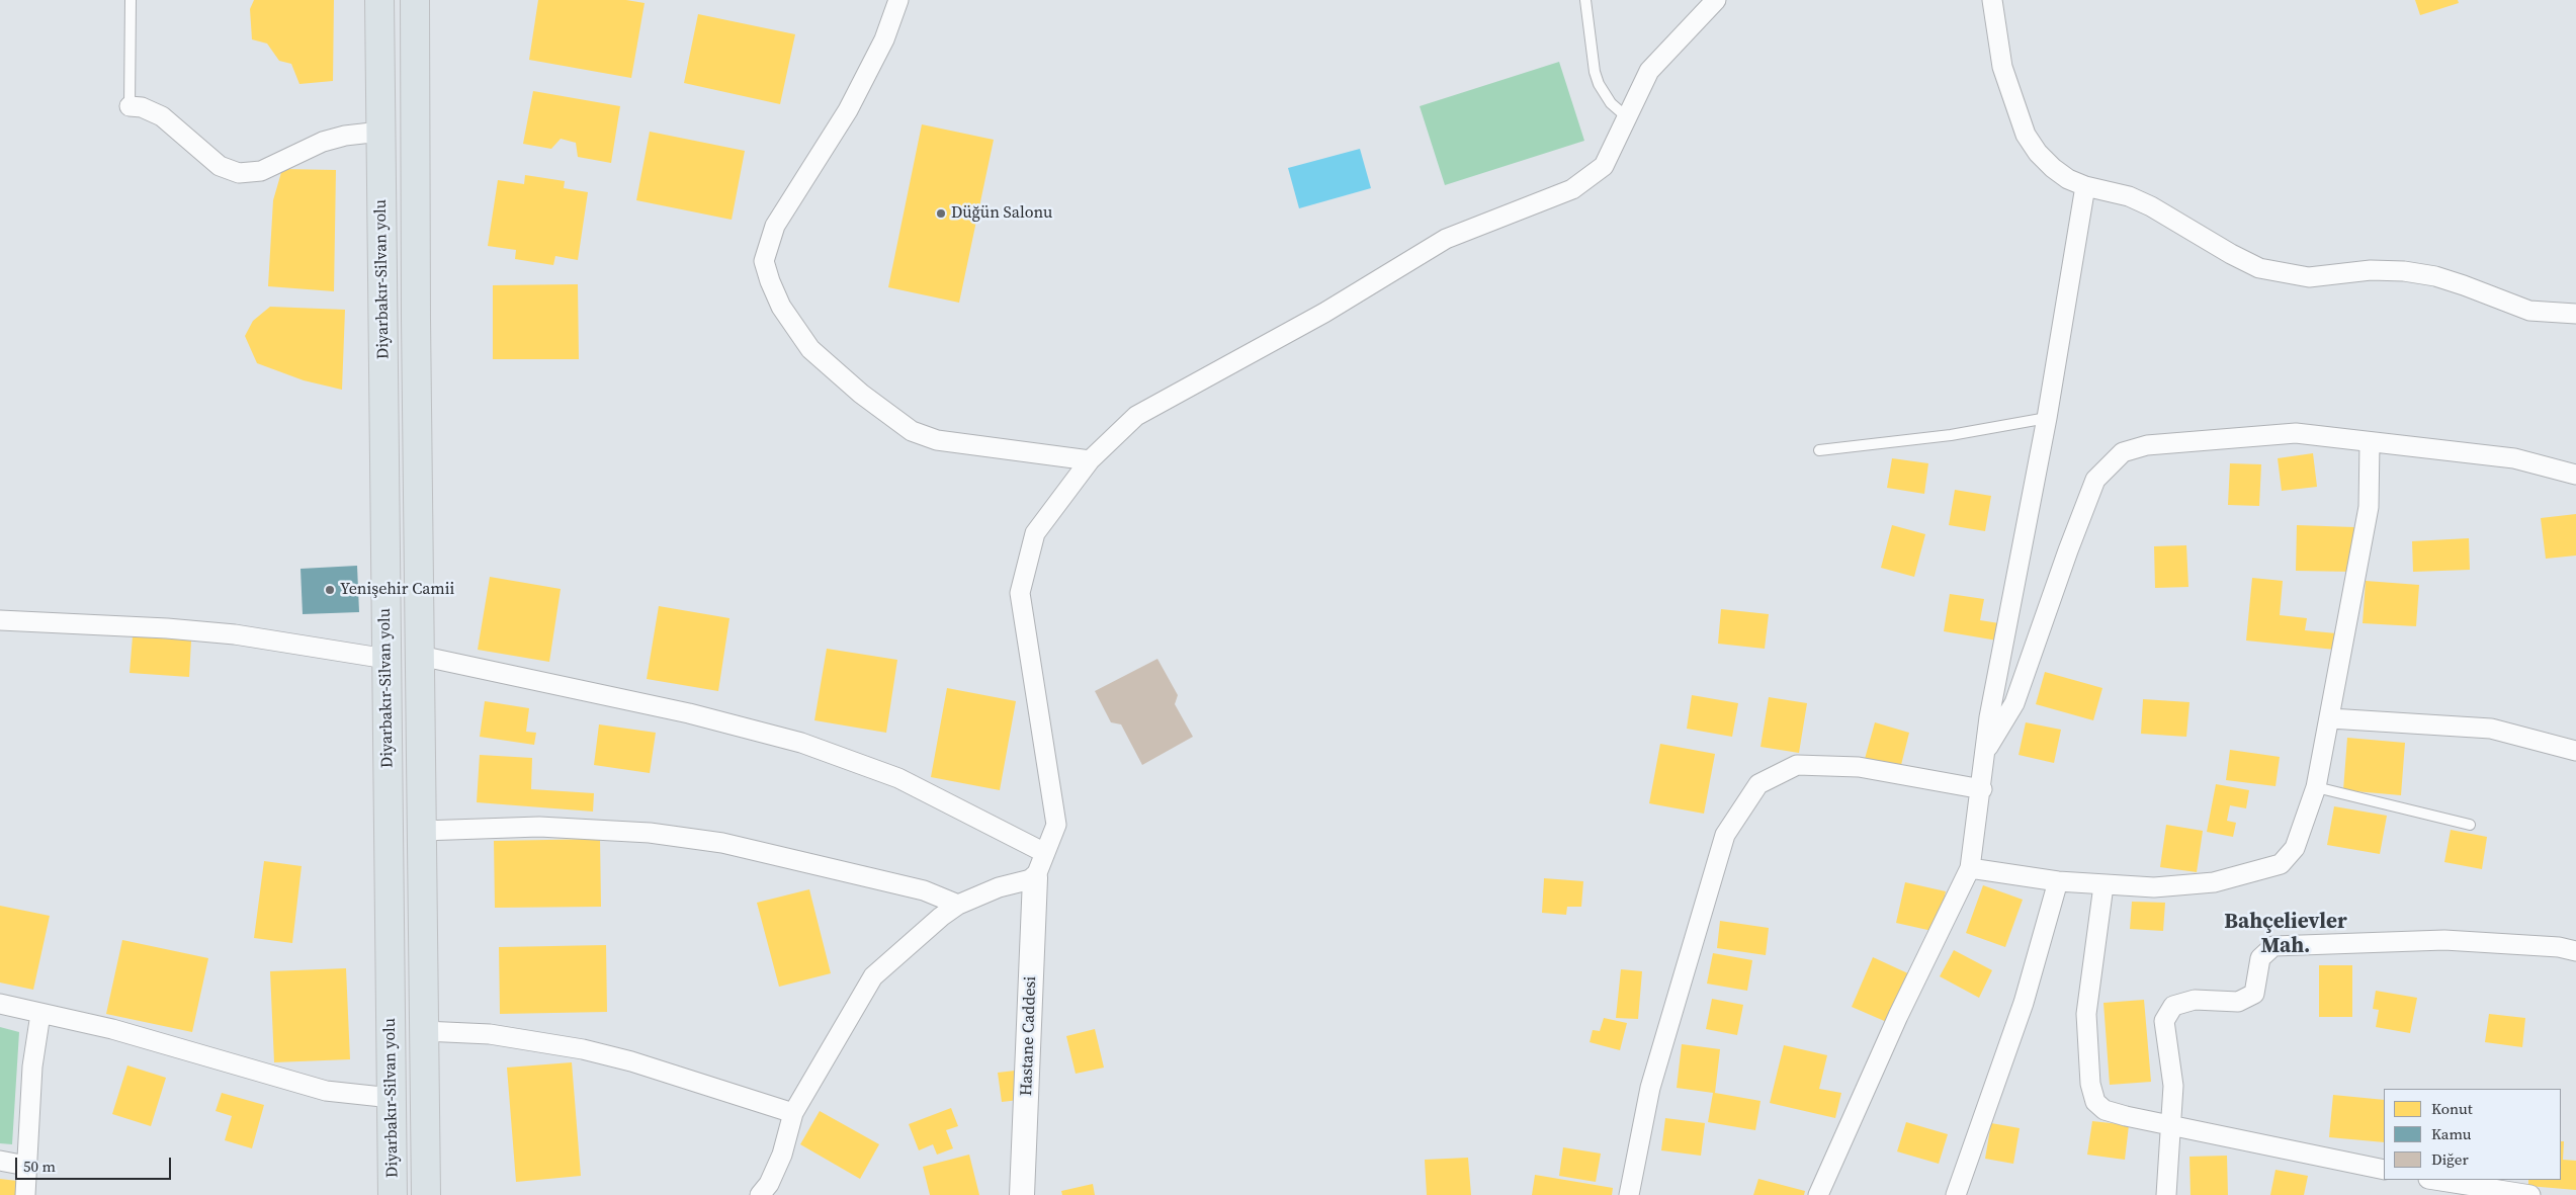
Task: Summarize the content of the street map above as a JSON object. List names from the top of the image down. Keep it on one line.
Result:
{"streets":{"highway":["Diyarbakır-Silvan yolu"],"street":["Hastane Caddesi"]},"districts":["Bahçelievler Mah."],"places":["Düğün Salonu","Yenişehir Camii"],"legend":["Konut","Kamu","Diğer"],"scale_bar":"50 m"}
